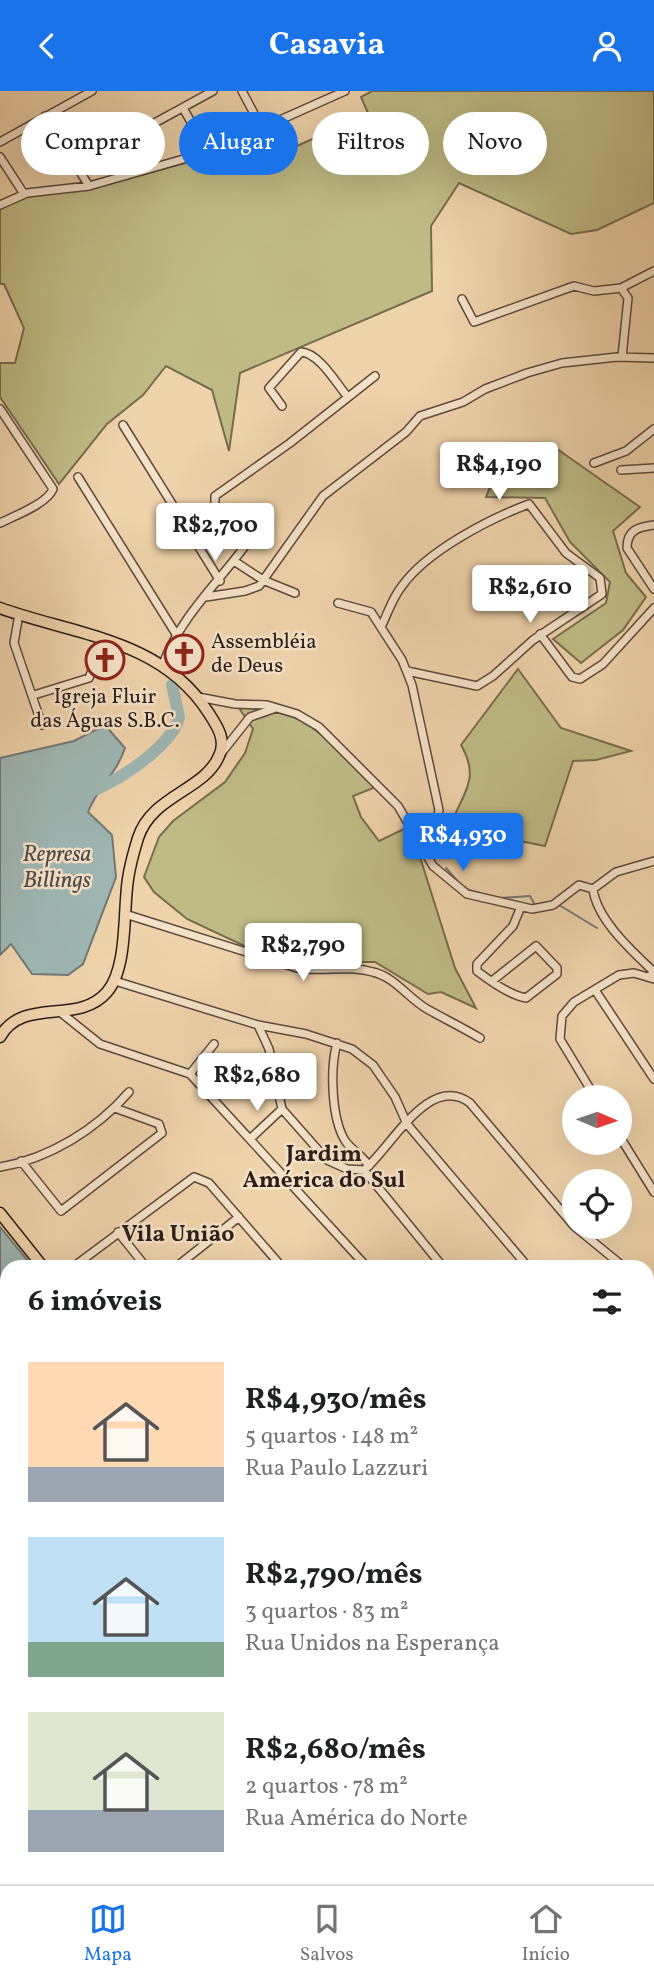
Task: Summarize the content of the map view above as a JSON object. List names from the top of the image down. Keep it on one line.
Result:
{"districts":["Jardim América do Sul","Vila União"],"water":["Represa Billings"],"places":{"church":["Assembléia de Deus","Igreja Fluir das Águas S.B.C."]},"north":"right","page":{"header":"Casavia","chip":["Comprar","Alugar","Filtros","Novo"],"price":["R$4,190","R$2,700","R$2,610","R$4,930","R$2,790","R$2,680"],"heading":"6 imóveis","list":[{"name":"R$4,930/mês","note":"5 quartos · 148 m² · Rua Paulo Lazzuri"},{"name":"R$2,790/mês","note":"3 quartos · 83 m² · Rua Unidos na Esperança"},{"name":"R$2,680/mês","note":"2 quartos · 78 m² · Rua América do Norte"}],"tabs":["Mapa","Salvos","Início"]}}
